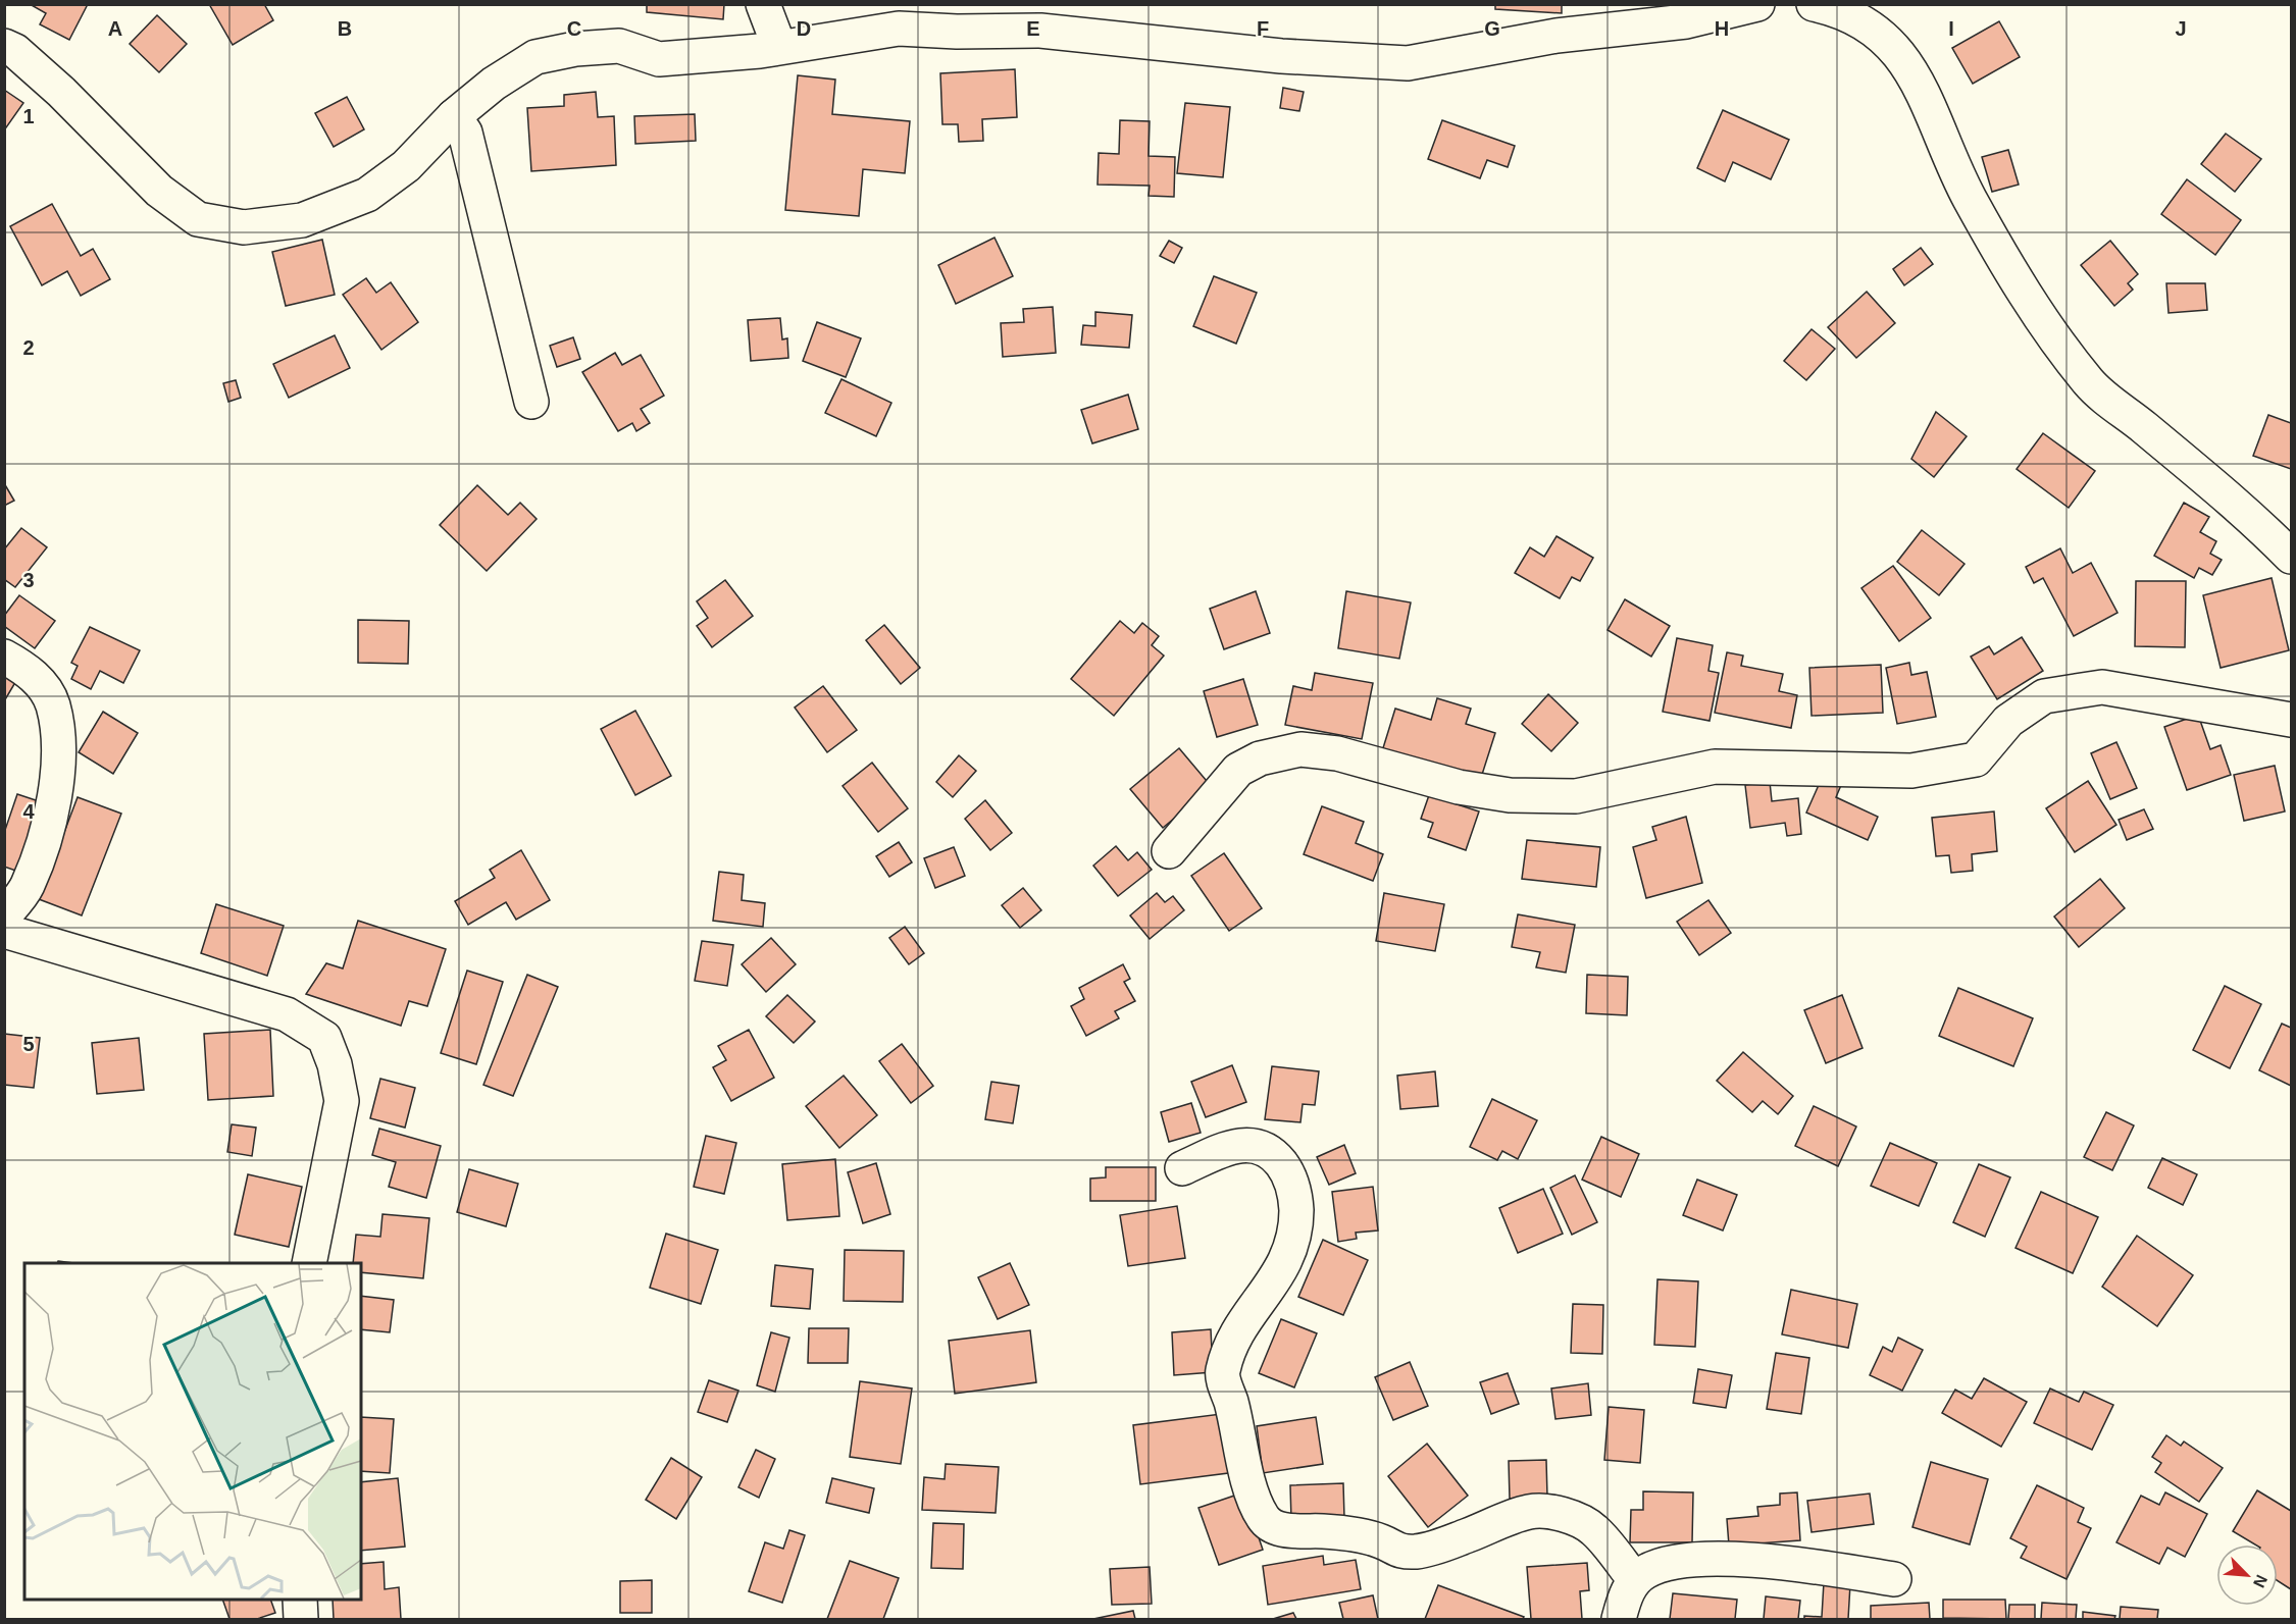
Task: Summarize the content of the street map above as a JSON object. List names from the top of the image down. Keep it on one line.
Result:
{"north":"bottom right","grid":{"columns":["A","B","C","D","E","F","G","H","I","J"],"rows":["1","2","3","4","5"]}}
